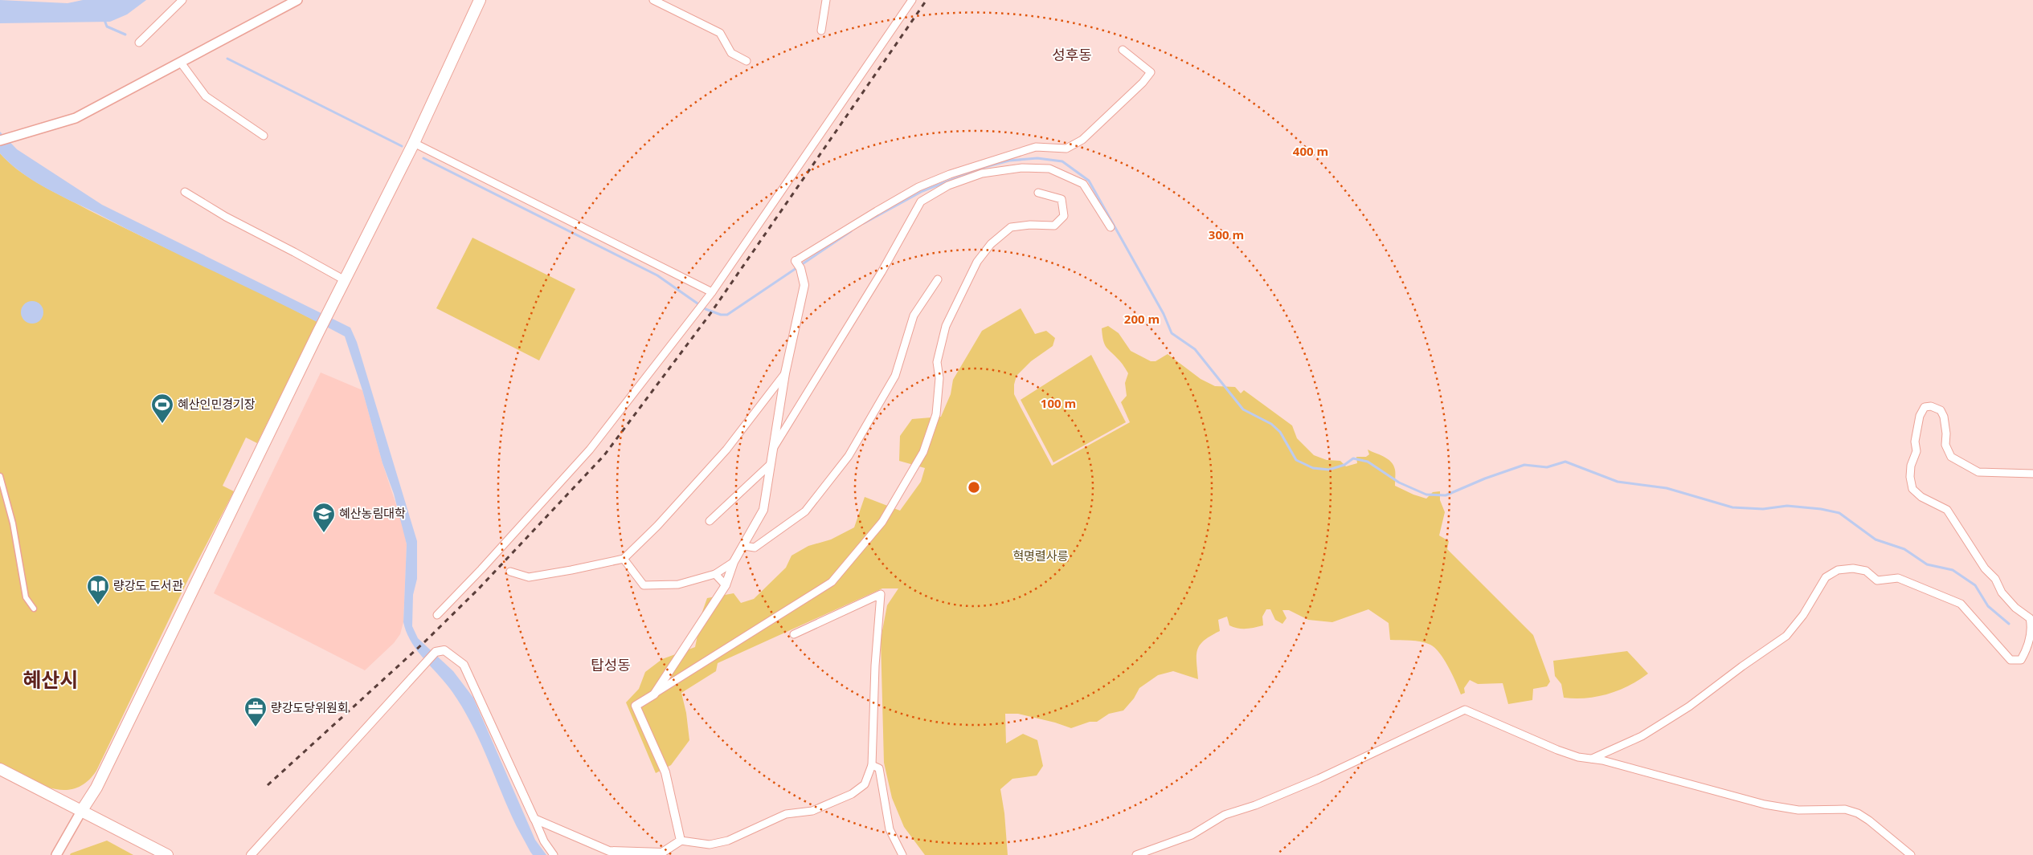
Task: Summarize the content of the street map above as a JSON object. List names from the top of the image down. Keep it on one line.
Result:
{"districts":["성후동","탑성동","혜산시"],"parks":["혁명렬사릉"],"places":{"sports":["혜산인민경기장"],"school or university":["혜산농림대학"],"library":["량강도 도서관"],"office":["량강도당위원회"]},"rings":["400 m","300 m","200 m","100 m"]}
